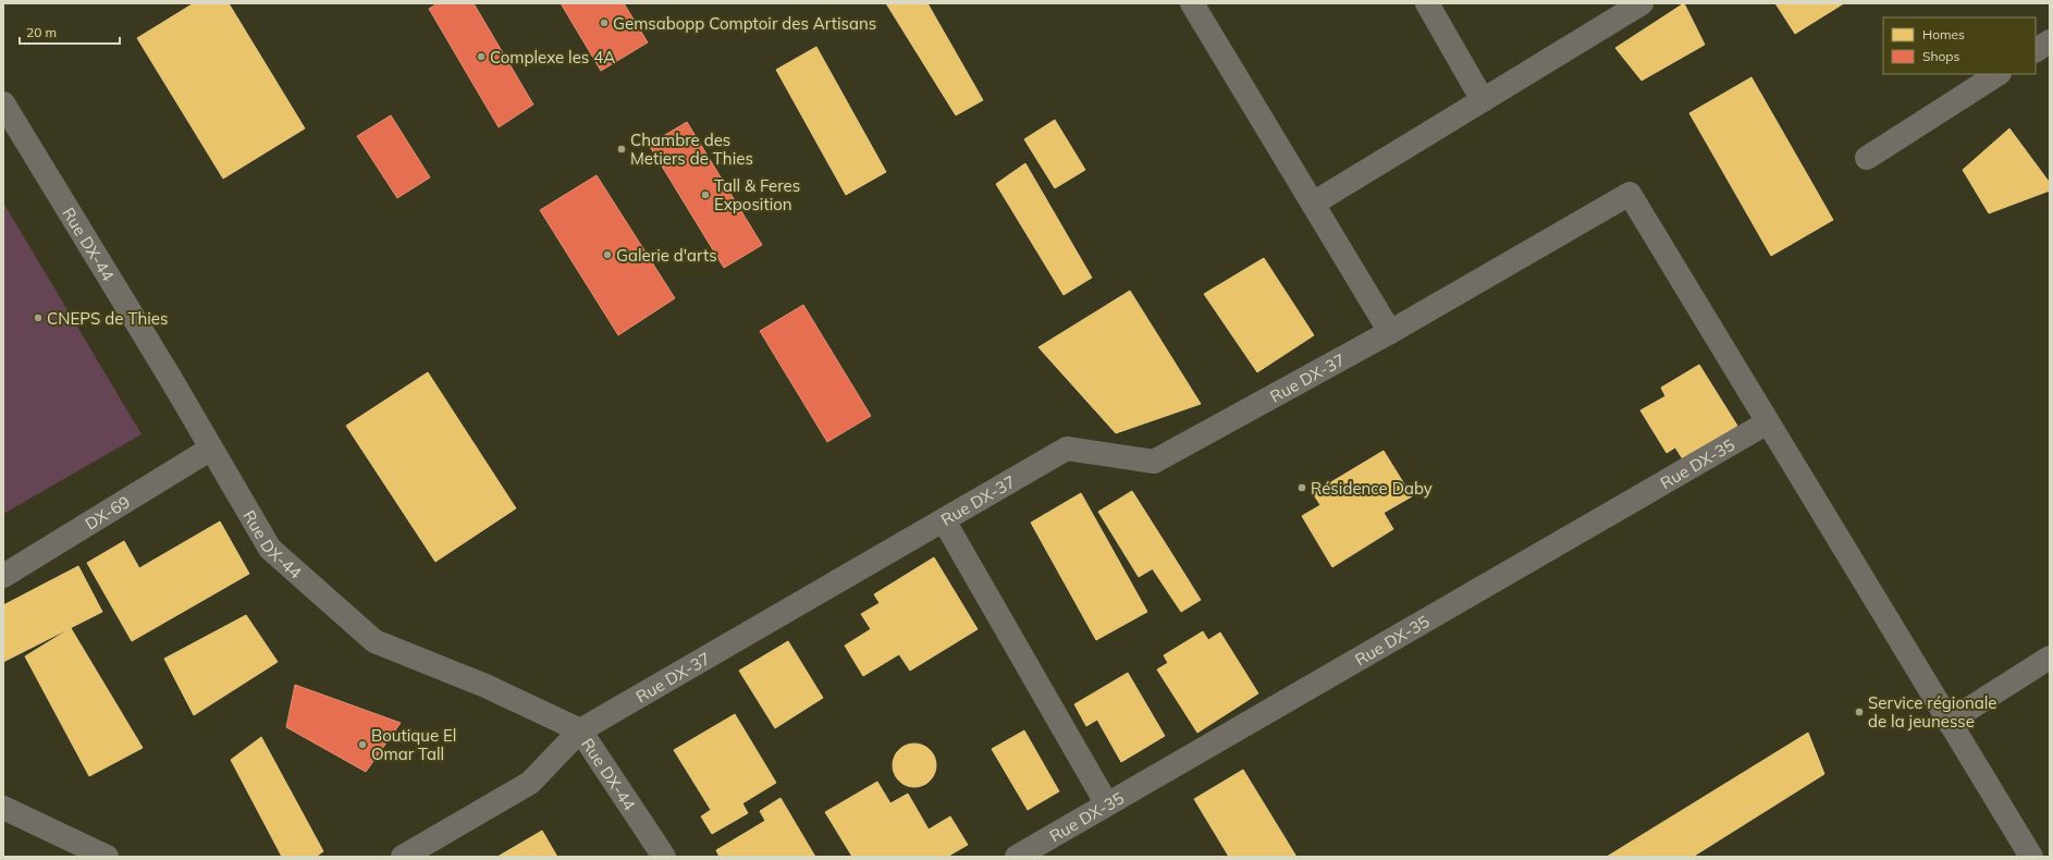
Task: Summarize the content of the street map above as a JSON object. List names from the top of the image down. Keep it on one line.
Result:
{"streets":{"street":["Rue DX-44","Rue DX-37","Rue DX-35","DX-69"]},"crossings":[["Rue DX-44","Rue DX-37"],["Rue DX-44","DX-69"],["Rue DX-37","Rue DX-35"]],"places":["Gemsabopp Comptoir des Artisans","Complexe les 4A","Chambre des Metiers de Thies","Tall & Feres Exposition","Galerie d'arts","CNEPS de Thies","Résidence Daby","Service régionale de la jeunesse","Boutique El Omar Tall"],"legend":["Homes","Shops"],"scale_bar":"20 m"}
